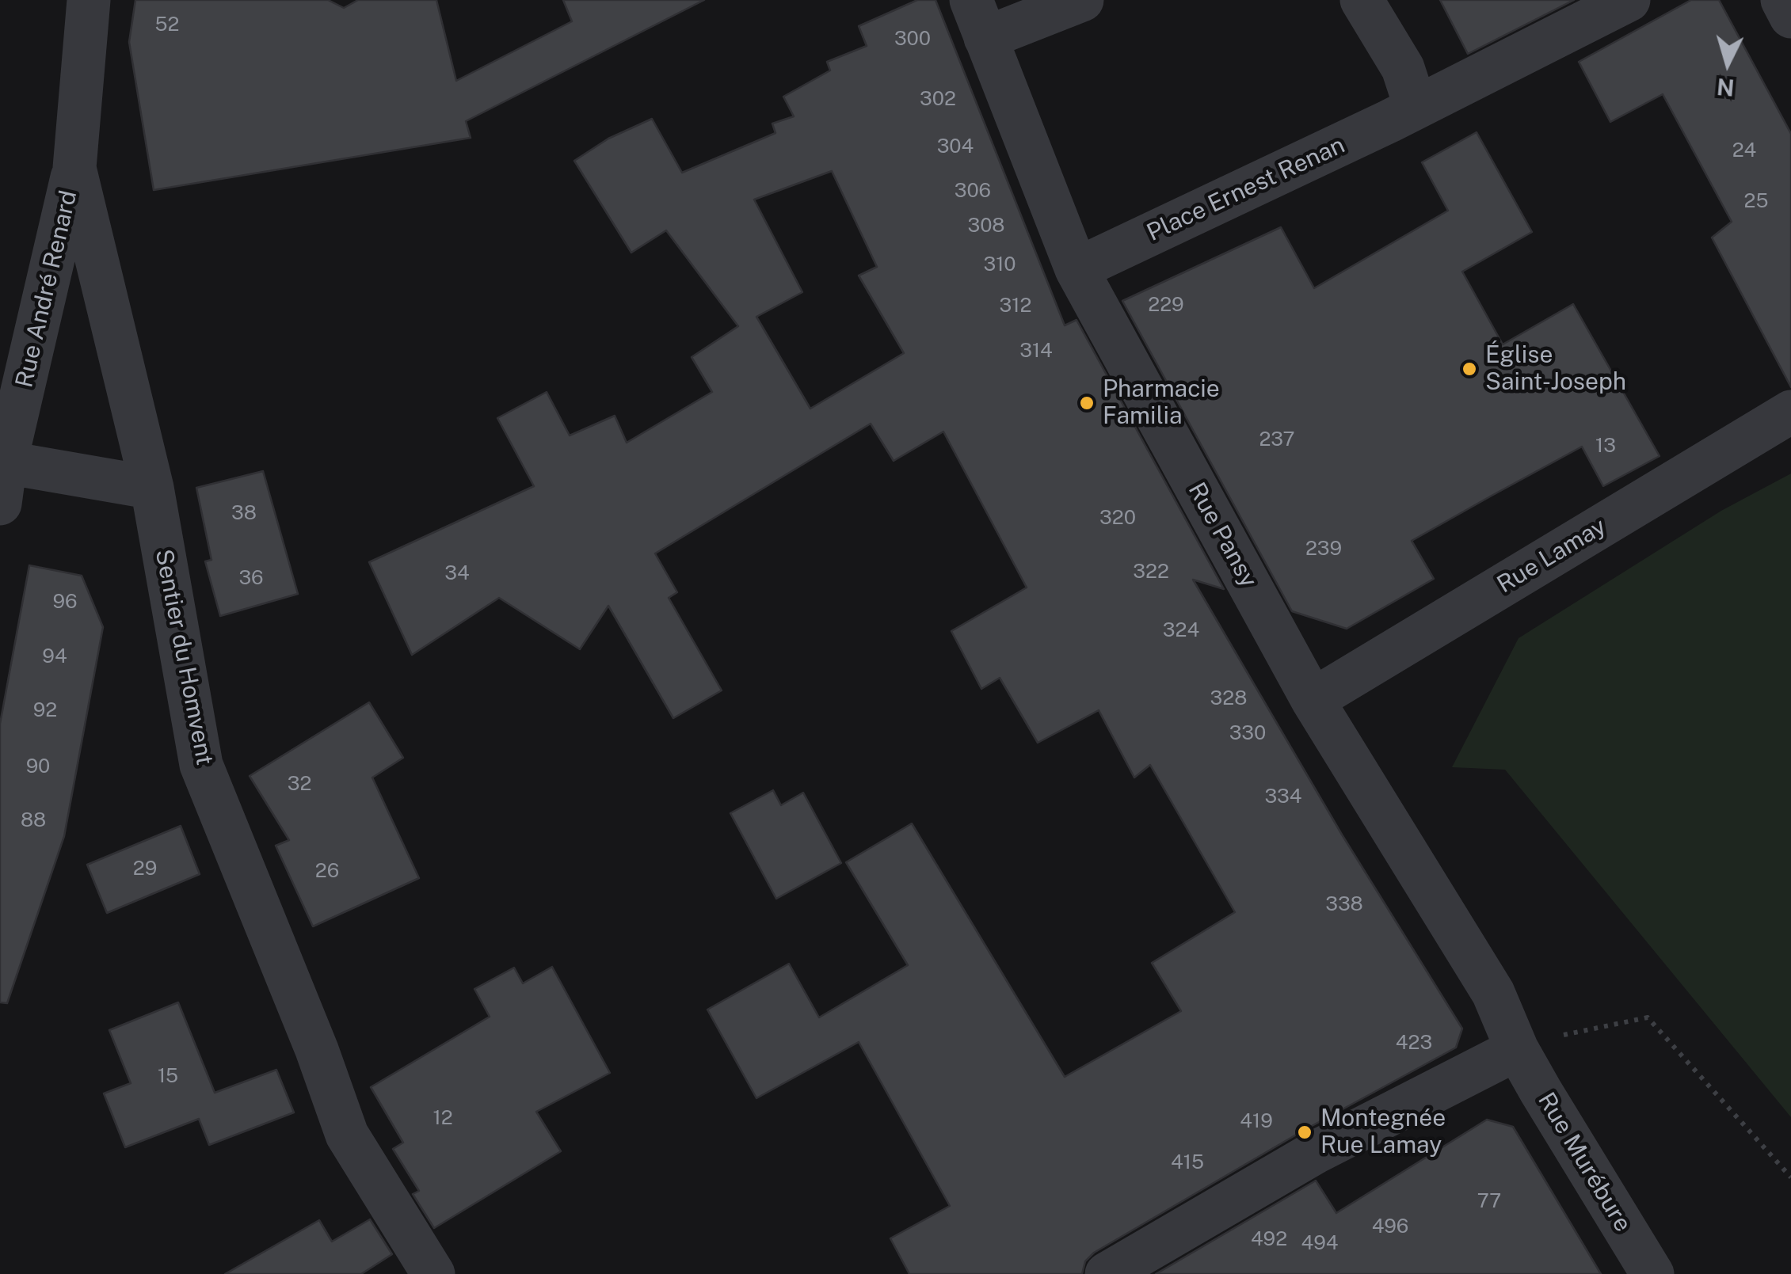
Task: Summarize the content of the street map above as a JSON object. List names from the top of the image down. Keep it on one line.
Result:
{"streets":{"street":["Place Ernest Renan","Rue André Renard","Rue Pansy","Rue Lamay","Sentier du Homvent","Rue Murébure"]},"crossings":[["Place Ernest Renan","Rue Pansy"],["Rue André Renard","Sentier du Homvent"],["Rue Pansy","Rue Lamay"],["Rue Pansy","Rue Murébure"]],"places":["Église Saint-Joseph","Pharmacie Familia","Montegnée Rue Lamay"],"house_numbers":["52","300","302","304","24","306","25","308","310","229","312","314","237","13","38","320","239","322","34","36","96","324","94","328","92","330","90","32","334","88","29","26","338","423","15","12","419","415","77","496","492","494"],"north":"bottom"}
